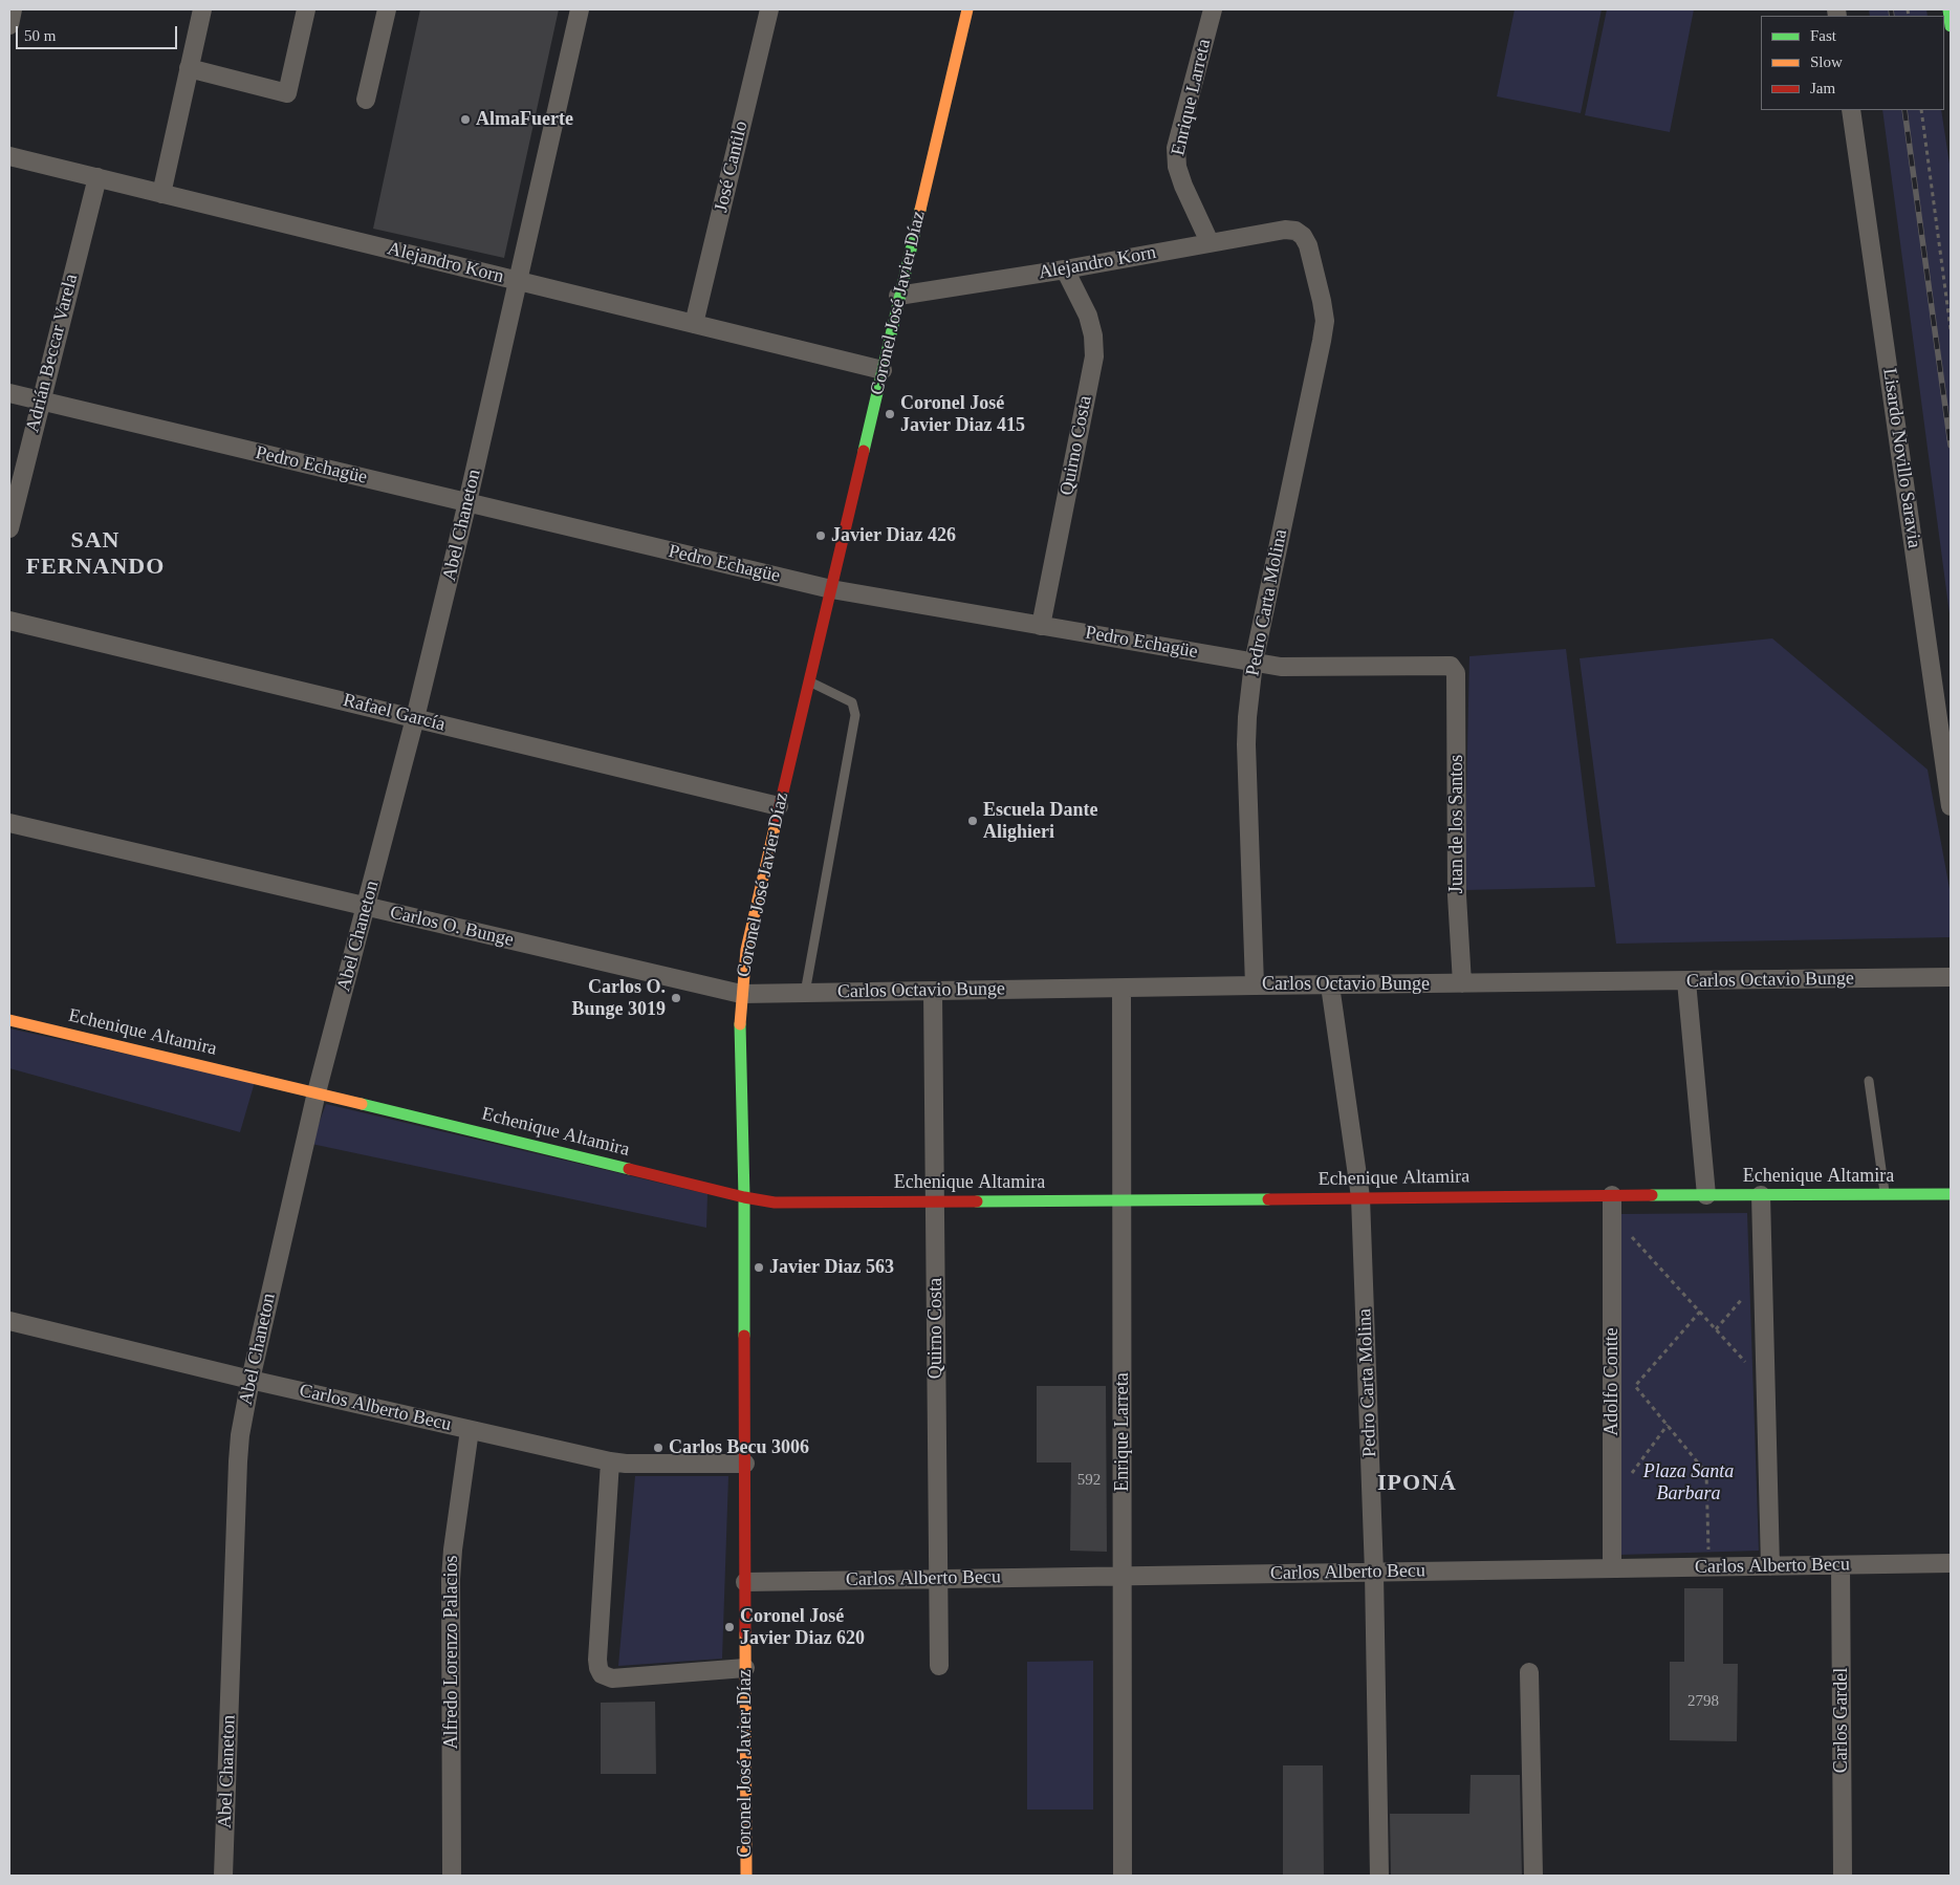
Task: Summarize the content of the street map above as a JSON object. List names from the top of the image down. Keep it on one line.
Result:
{"streets":{"street":["Enrique Larreta","José Cantilo","Alejandro Korn","Coronel José Javier Díaz","Adrián Beccar Varela","Quirno Costa","Lisardo Novillo Saravia","Pedro Echagüe","Abel Chaneton","Pedro Carta Molina","Rafael García","Juan de los Santos","Carlos O. Bunge","Carlos Octavio Bunge","Echenique Altamira","Adolfo Contte","Carlos Alberto Becu","Alfredo Lorenzo Palacios","Carlos Gardel"]},"crossings":[["Enrique Larreta","Alejandro Korn"],["Enrique Larreta","Carlos Octavio Bunge"],["Enrique Larreta","Echenique Altamira"],["Enrique Larreta","Carlos Alberto Becu"],["José Cantilo","Alejandro Korn"],["Alejandro Korn","Coronel José Javier Díaz"],["Alejandro Korn","Adrián Beccar Varela"],["Alejandro Korn","Quirno Costa"],["Alejandro Korn","Abel Chaneton"],["Alejandro Korn","Pedro Carta Molina"],["Coronel José Javier Díaz","Pedro Echagüe"],["Coronel José Javier Díaz","Rafael García"],["Coronel José Javier Díaz","Carlos O. Bunge"],["Coronel José Javier Díaz","Carlos Octavio Bunge"],["Coronel José Javier Díaz","Echenique Altamira"],["Coronel José Javier Díaz","Carlos Alberto Becu"],["Adrián Beccar Varela","Pedro Echagüe"],["Quirno Costa","Pedro Echagüe"],["Quirno Costa","Carlos Octavio Bunge"],["Quirno Costa","Echenique Altamira"],["Quirno Costa","Carlos Alberto Becu"],["Pedro Echagüe","Abel Chaneton"],["Pedro Echagüe","Pedro Carta Molina"],["Pedro Echagüe","Juan de los Santos"],["Abel Chaneton","Rafael García"],["Abel Chaneton","Carlos O. Bunge"],["Abel Chaneton","Echenique Altamira"],["Abel Chaneton","Carlos Alberto Becu"],["Pedro Carta Molina","Carlos Octavio Bunge"],["Pedro Carta Molina","Echenique Altamira"],["Pedro Carta Molina","Carlos Alberto Becu"],["Juan de los Santos","Carlos Octavio Bunge"],["Carlos O. Bunge","Carlos Octavio Bunge"],["Echenique Altamira","Adolfo Contte"],["Adolfo Contte","Carlos Alberto Becu"],["Carlos Alberto Becu","Alfredo Lorenzo Palacios"],["Carlos Alberto Becu","Carlos Gardel"]],"districts":["SAN FERNANDO","IPONÁ"],"parks":["Plaza Santa Barbara"],"places":["AlmaFuerte","Coronel José Javier Diaz 415","Javier Diaz 426","Escuela Dante Alighieri","Carlos O. Bunge 3019","Javier Diaz 563","Carlos Becu 3006","Coronel José Javier Diaz 620"],"house_numbers":["592","2798"],"legend":["Fast","Slow","Jam"],"scale_bar":"50 m"}
